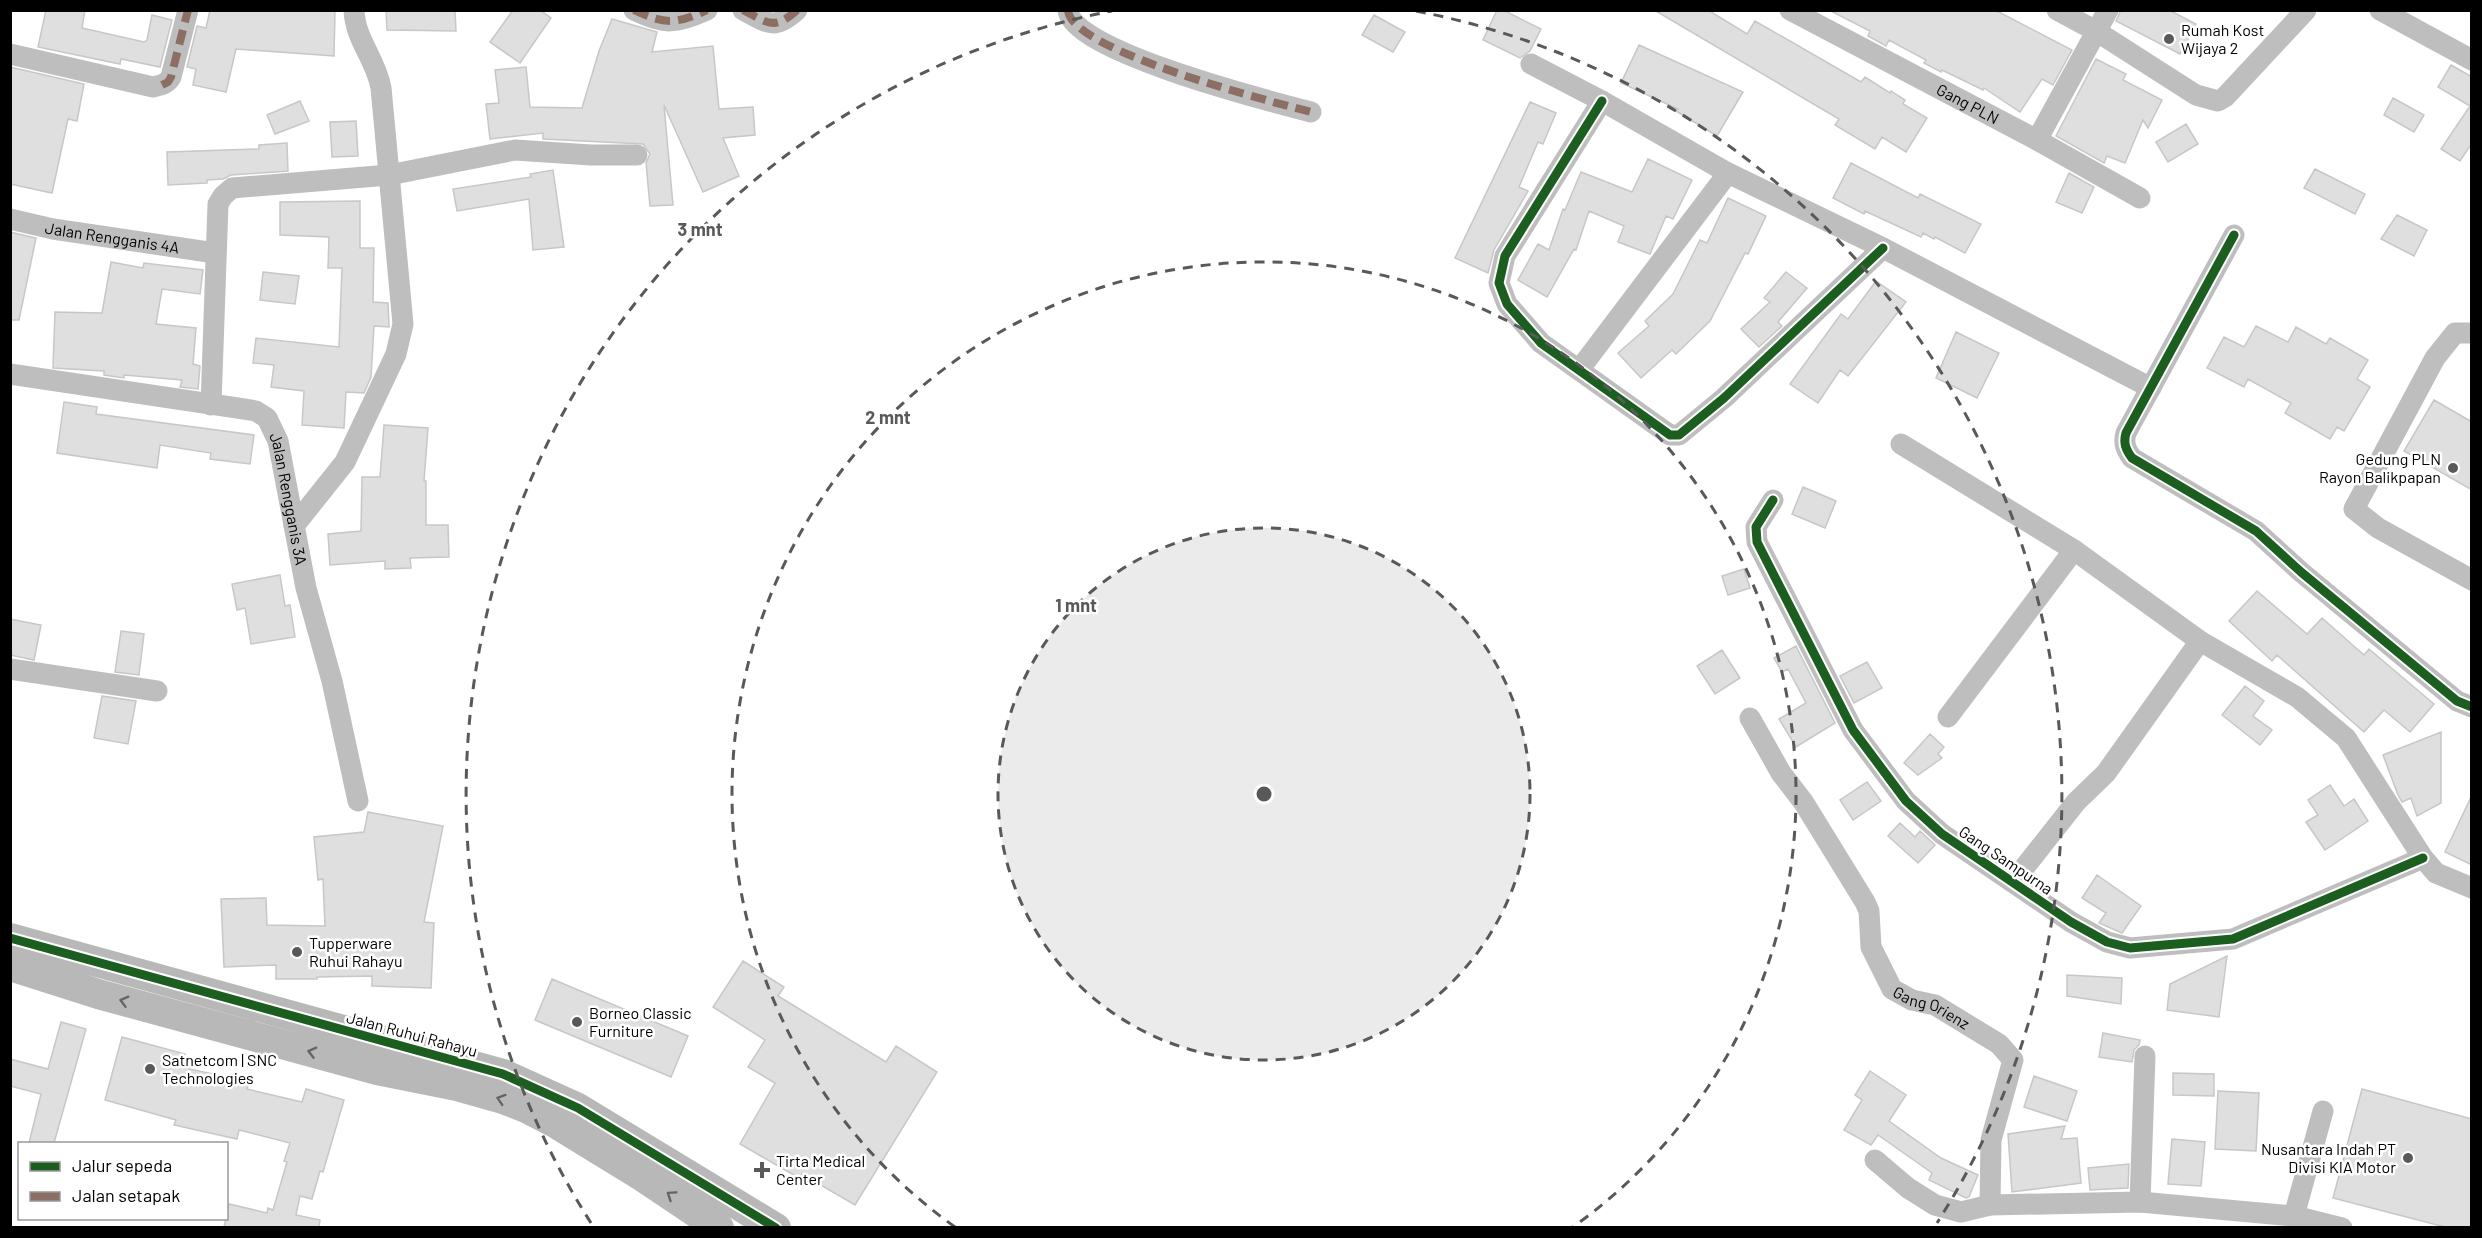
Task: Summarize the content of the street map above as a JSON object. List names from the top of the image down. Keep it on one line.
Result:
{"streets":{"main road":["Jalan Ruhui Rahayu"],"street":["Gang PLN","Jalan Rengganis 4A","Jalan Rengganis 3A","Gang Sampurna","Gang Orienz"]},"places":{"other":["Rumah Kost Wijaya 2","Gedung PLN Rayon Balikpapan","Tupperware Ruhui Rahayu","Borneo Classic Furniture","Satnetcom | SNC Technologies","Nusantara Indah PT Divisi KIA Motor"],"health":["Tirta Medical Center"]},"legend":["Jalur sepeda","Jalan setapak"],"rings":["3 mnt","2 mnt","1 mnt"]}
